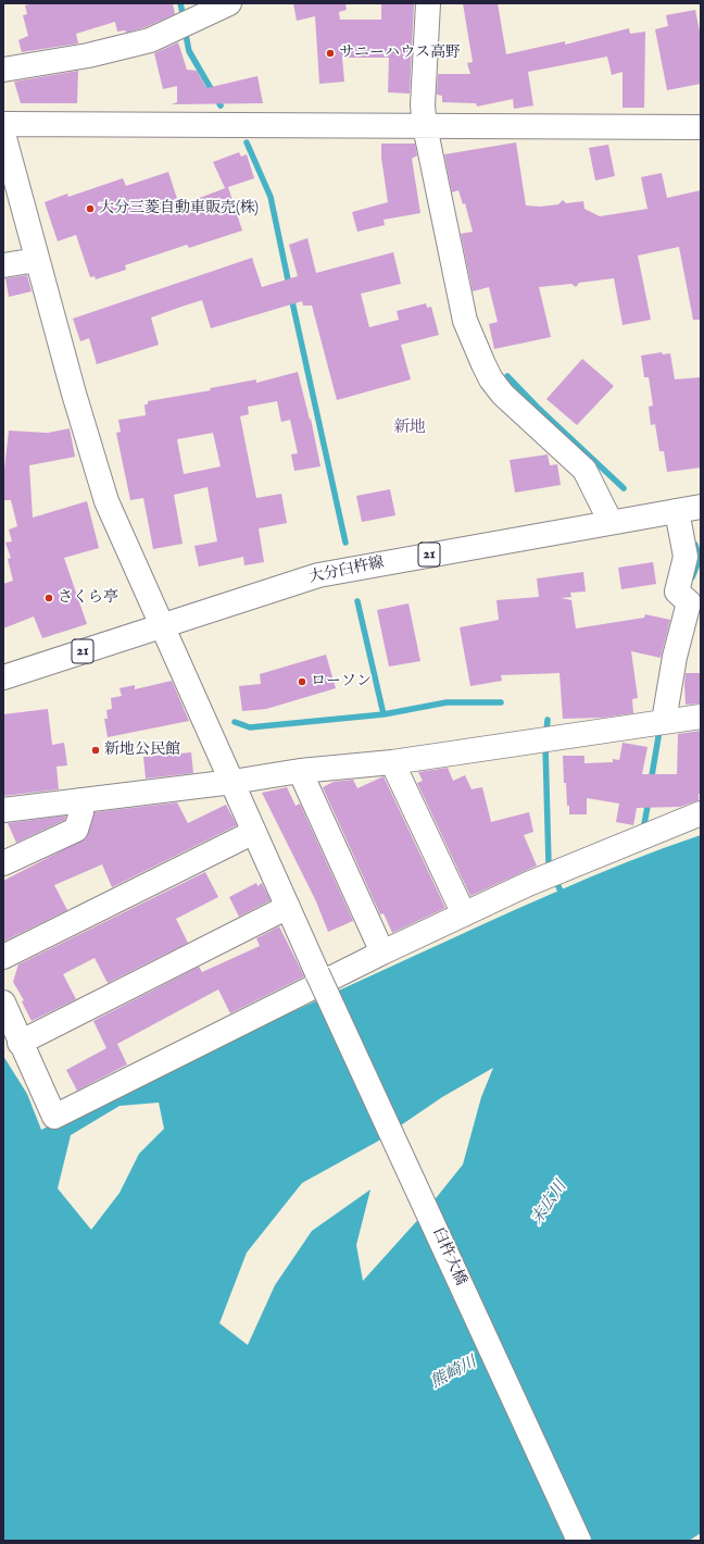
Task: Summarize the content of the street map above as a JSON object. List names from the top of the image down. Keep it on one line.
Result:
{"streets":{"street":["21","大分臼杵線","臼杵大橋"]},"crossings":[["大分臼杵線","臼杵大橋"]],"districts":["新地"],"water":["末広川","熊崎川"],"places":["サニーハウス高野","大分三菱自動車販売(株)","さくら亭","ローソン","新地公民館"]}
